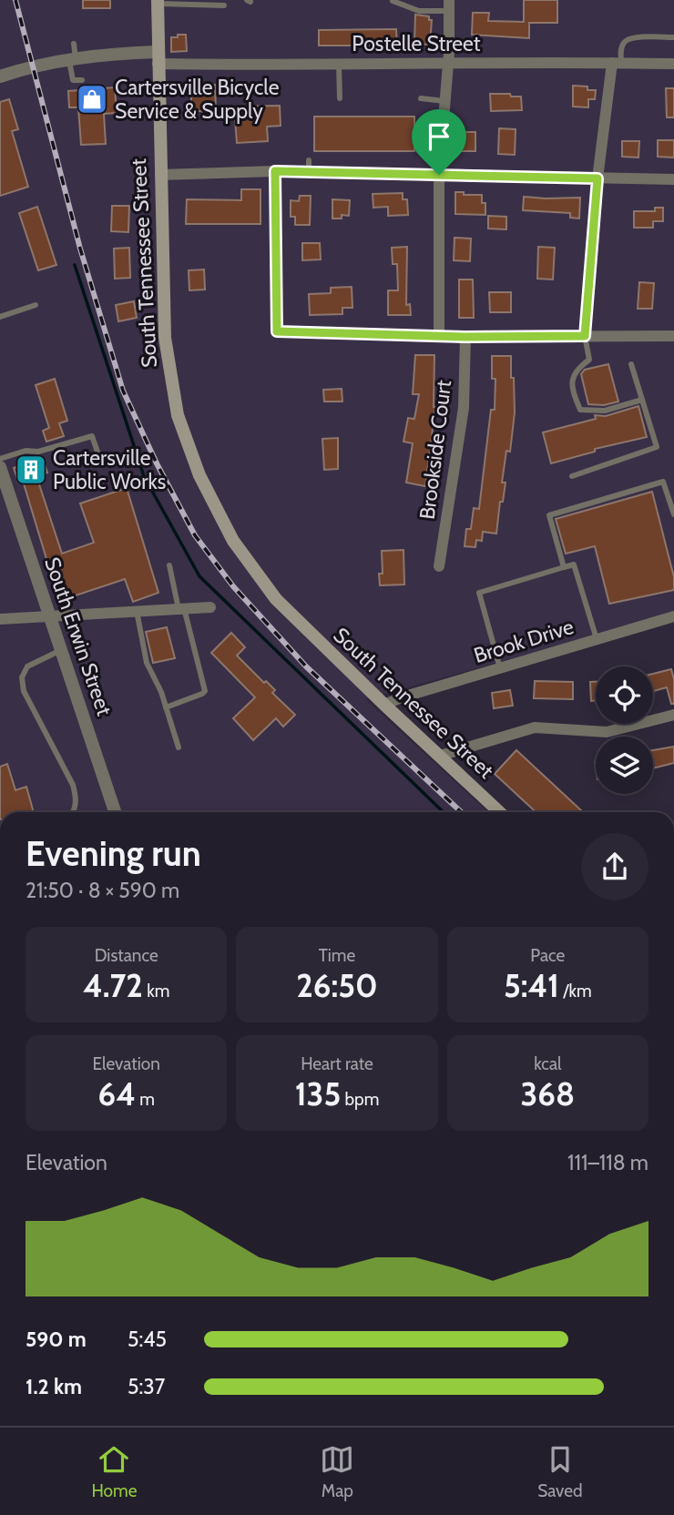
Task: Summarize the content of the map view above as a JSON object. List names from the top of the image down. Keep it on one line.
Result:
{"streets":{"main road":["South Tennessee Street"],"street":["Postelle Street","Brookside Court","South Erwin Street","Brook Drive"]},"crossings":[["Postelle Street","South Tennessee Street"],["South Tennessee Street","Brook Drive"]],"places":{"shop":["Cartersville Bicycle Service & Supply"],"building":["Cartersville Public Works"]},"page":{"heading":["Evening run","21:50 · 8 × 590 m"],"stats":[["Distance","4.72 km"],["Time","26:50"],["Pace","5:41 /km"],["Elevation","64 m"],["Heart rate","135 bpm"],["kcal","368"]],"chart":["Elevation","111–118 m"],"list":[{"name":"590 m","note":"5:45"},{"name":"1.2 km","note":"5:37"}],"tabs":["Home","Map","Saved"]}}
